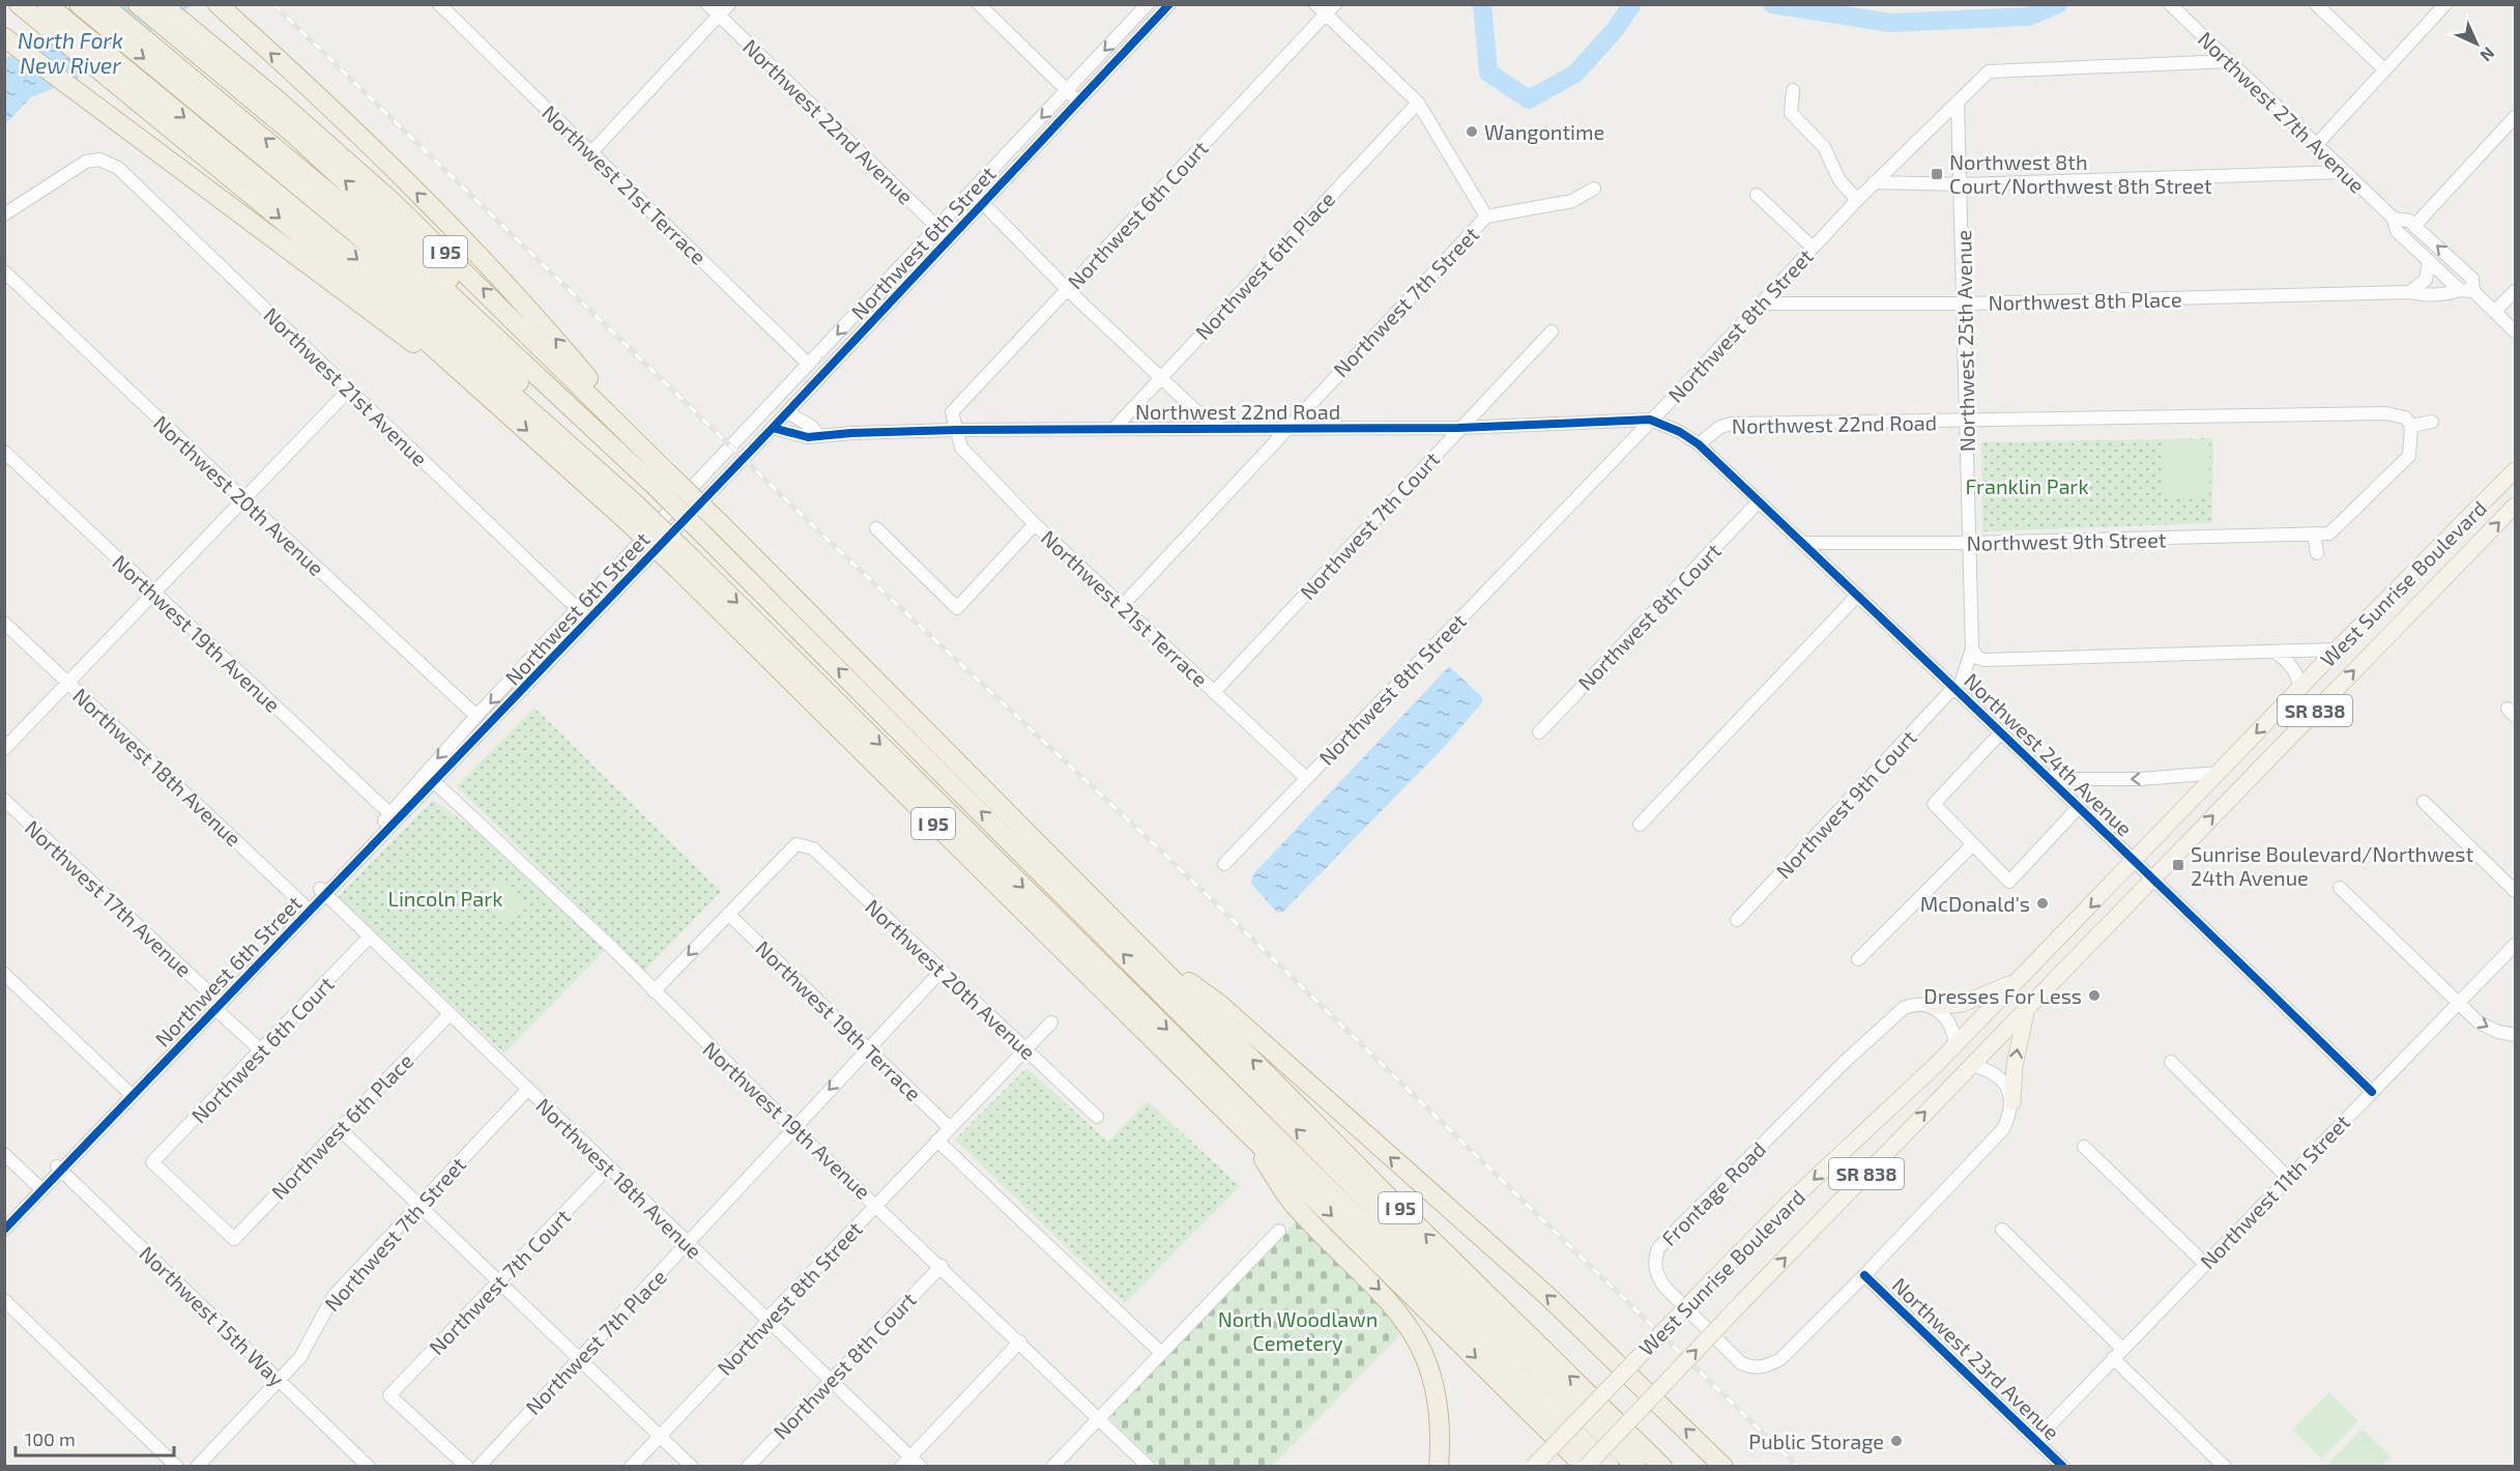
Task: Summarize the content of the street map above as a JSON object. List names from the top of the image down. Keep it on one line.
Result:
{"streets":{"highway":["I 95"],"main road":["West Sunrise Boulevard","SR 838"],"street":["Northwest 27th Avenue","Northwest 22nd Avenue","Northwest 21st Terrace","Northwest 6th Court","Northwest 6th Street","Northwest 6th Place","Northwest 8th Place","Northwest 7th Street","Northwest 8th Street","Northwest 25th Avenue","Northwest 21st Avenue","Northwest 22nd Road","Northwest 20th Avenue","Northwest 7th Court","Northwest 9th Street","Northwest 8th Court","Northwest 19th Avenue","Northwest 24th Avenue","Northwest 18th Avenue","Northwest 9th Court","Northwest 17th Avenue","Northwest 19th Terrace","Northwest 11th Street","Frontage Road","Northwest 15th Way","Northwest 7th Place","Northwest 23rd Avenue"]},"crossings":[["Northwest 27th Avenue","Northwest 8th Place"],["Northwest 27th Avenue","Northwest 8th Street"],["Northwest 22nd Avenue","Northwest 6th Street"],["Northwest 21st Terrace","Northwest 6th Court"],["Northwest 21st Terrace","Northwest 6th Street"],["Northwest 21st Terrace","Northwest 7th Street"],["Northwest 21st Terrace","Northwest 8th Street"],["Northwest 21st Terrace","Northwest 22nd Road"],["Northwest 21st Terrace","Northwest 7th Court"],["Northwest 6th Court","Northwest 6th Place"],["Northwest 6th Court","Northwest 22nd Road"],["Northwest 6th Court","Northwest 18th Avenue"],["Northwest 6th Court","Northwest 17th Avenue"],["Northwest 6th Street","Northwest 21st Avenue"],["Northwest 6th Street","Northwest 22nd Road"],["Northwest 6th Street","Northwest 20th Avenue"],["Northwest 6th Street","Northwest 19th Avenue"],["Northwest 6th Street","Northwest 18th Avenue"],["Northwest 6th Street","Northwest 17th Avenue"],["Northwest 6th Street","Northwest 15th Way"],["I 95","West Sunrise Boulevard"],["Northwest 6th Place","Northwest 22nd Road"],["Northwest 6th Place","Northwest 18th Avenue"],["Northwest 8th Place","Northwest 8th Street"],["Northwest 8th Place","Northwest 25th Avenue"],["Northwest 7th Street","Northwest 22nd Road"],["Northwest 7th Street","Northwest 18th Avenue"],["Northwest 7th Street","Northwest 15th Way"],["Northwest 8th Street","Northwest 25th Avenue"],["Northwest 8th Street","Northwest 22nd Road"],["Northwest 8th Street","Northwest 20th Avenue"],["Northwest 8th Street","Northwest 19th Avenue"],["Northwest 8th Street","Northwest 18th Avenue"],["Northwest 8th Street","Northwest 19th Terrace"],["Northwest 25th Avenue","Northwest 22nd Road"],["Northwest 25th Avenue","Northwest 9th Street"],["Northwest 25th Avenue","Northwest 9th Court"],["Northwest 22nd Road","Northwest 7th Court"],["Northwest 22nd Road","Northwest 9th Street"],["Northwest 22nd Road","Northwest 24th Avenue"],["Northwest 20th Avenue","Northwest 19th Terrace"],["Northwest 20th Avenue","Northwest 7th Place"],["Northwest 7th Court","Northwest 18th Avenue"],["Northwest 9th Street","Northwest 24th Avenue"],["West Sunrise Boulevard","Northwest 24th Avenue"],["Northwest 8th Court","Northwest 19th Avenue"],["Northwest 8th Court","Northwest 24th Avenue"],["Northwest 8th Court","Northwest 18th Avenue"],["Northwest 19th Avenue","Northwest 7th Place"],["Northwest 24th Avenue","Northwest 9th Court"],["Northwest 24th Avenue","Northwest 11th Street"],["Northwest 18th Avenue","Northwest 7th Place"],["Northwest 19th Terrace","Northwest 7th Place"],["Northwest 11th Street","Northwest 23rd Avenue"],["Frontage Road","Northwest 23rd Avenue"]],"water":["North Fork New River"],"parks":["Franklin Park","Lincoln Park","North Woodlawn Cemetery"],"places":{"other":["Wangontime","McDonald's","Dresses For Less","Public Storage"],"transit":["Northwest 8th Court/Northwest 8th Street","Sunrise Boulevard/Northwest 24th Avenue"]},"scale_bar":"100 m","north":"bottom right"}
